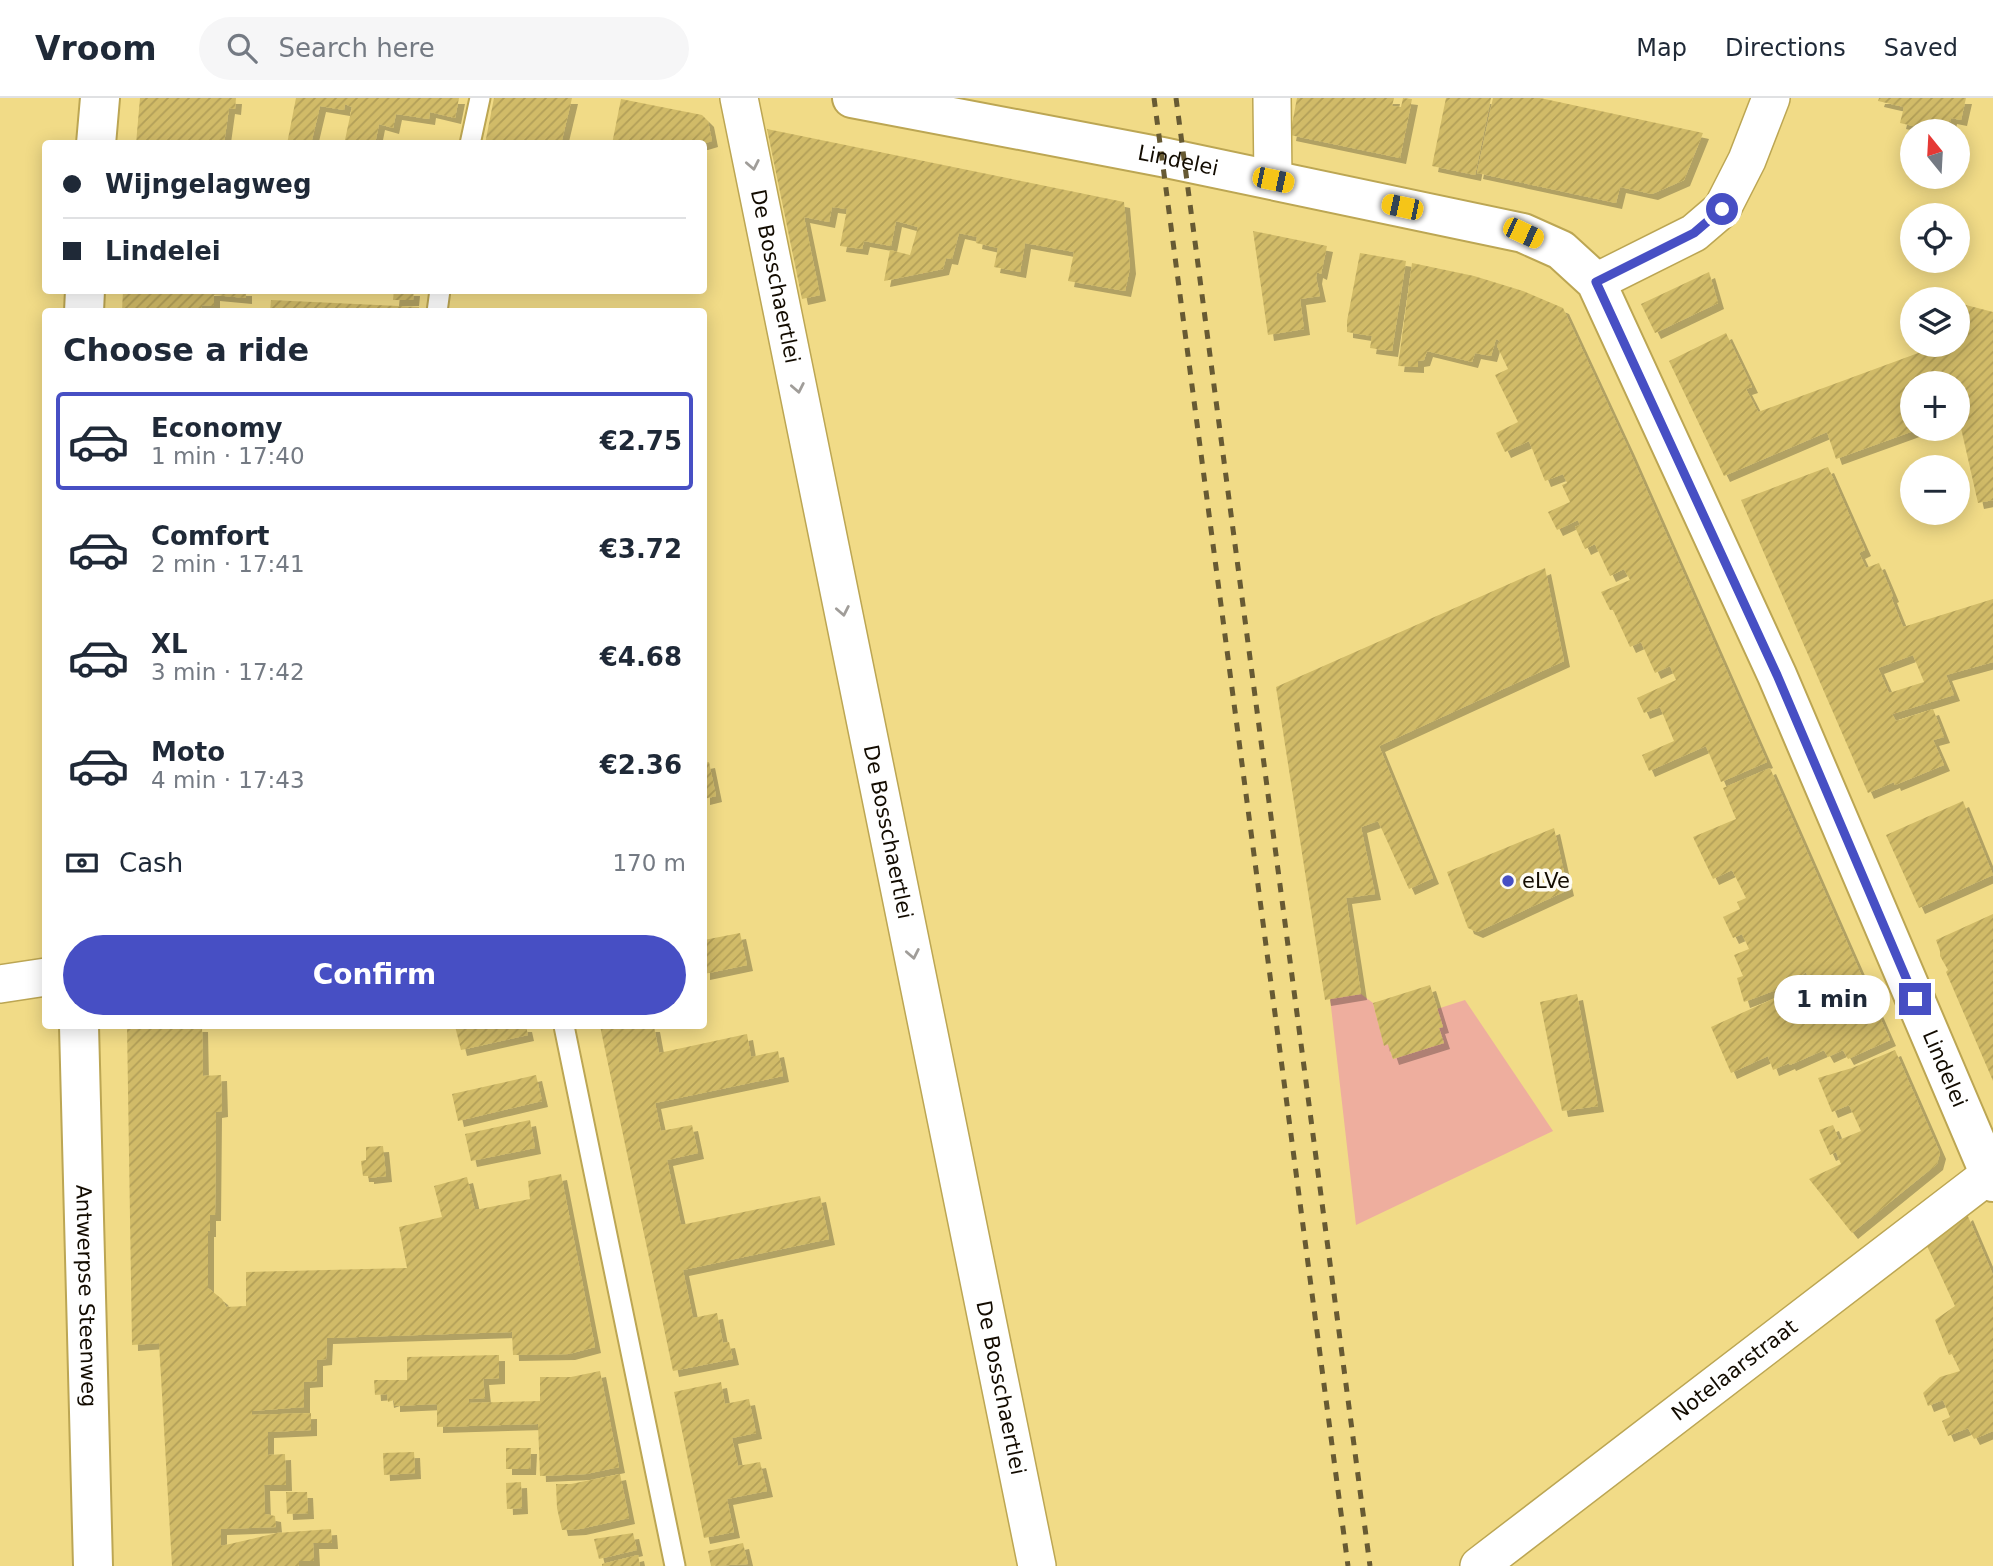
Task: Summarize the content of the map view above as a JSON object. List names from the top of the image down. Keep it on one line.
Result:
{"streets":{"street":["Lindelei","De Bosschaertlei","Antwerpse Steenweg","Notelaarstraat"]},"crossings":[["Lindelei","Notelaarstraat"]],"one_way":["De Bosschaertlei"],"places":["eLVe"],"north":"top","page":{"header":"Vroom","search":"Search here","nav":["Map","Directions","Saved"],"map_buttons":["+","−"],"banner":["Wijngelagweg","Lindelei"],"heading":"Choose a ride","list":[{"name":"Economy","note":"1 min · 17:40","value":"€2.75"},{"name":"Comfort","note":"2 min · 17:41","value":"€3.72"},{"name":"XL","note":"3 min · 17:42","value":"€4.68"},{"name":"Moto","note":"4 min · 17:43","value":"€2.36"}],"pay":["Cash","170 m"],"buttons":"Confirm","bubble":"1 min"}}
